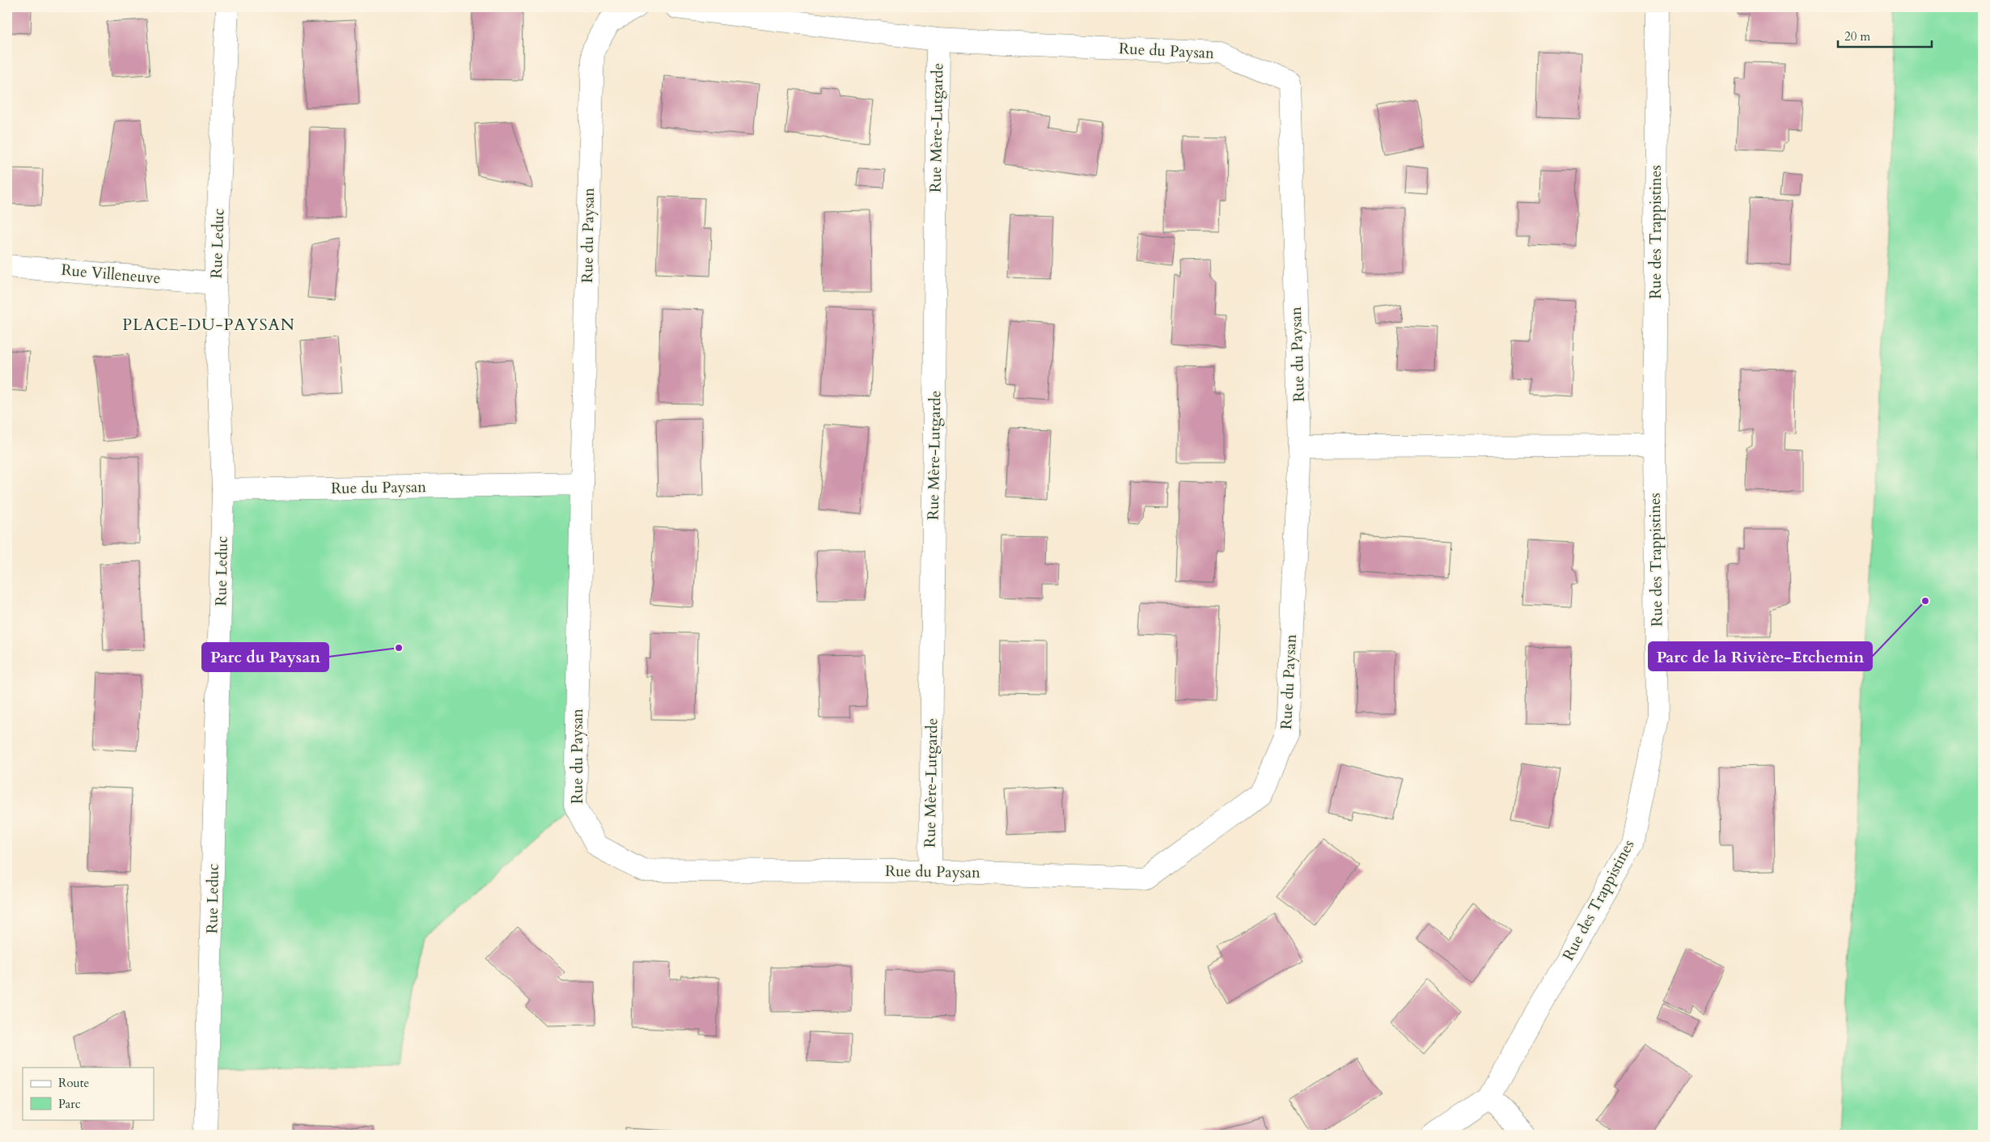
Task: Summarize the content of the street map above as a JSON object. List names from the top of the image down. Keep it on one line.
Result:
{"streets":{"street":["Rue du Paysan","Rue Mère-Lutgarde","Rue des Trappistines","Rue Leduc","Rue Villeneuve"]},"crossings":[["Rue du Paysan","Rue Mère-Lutgarde"],["Rue du Paysan","Rue Leduc"],["Rue Leduc","Rue Villeneuve"]],"districts":["PLACE-DU-PAYSAN"],"places":["Parc de la Rivière-Etchemin","Parc du Paysan"],"legend":["Route","Parc"],"scale_bar":"20 m"}
